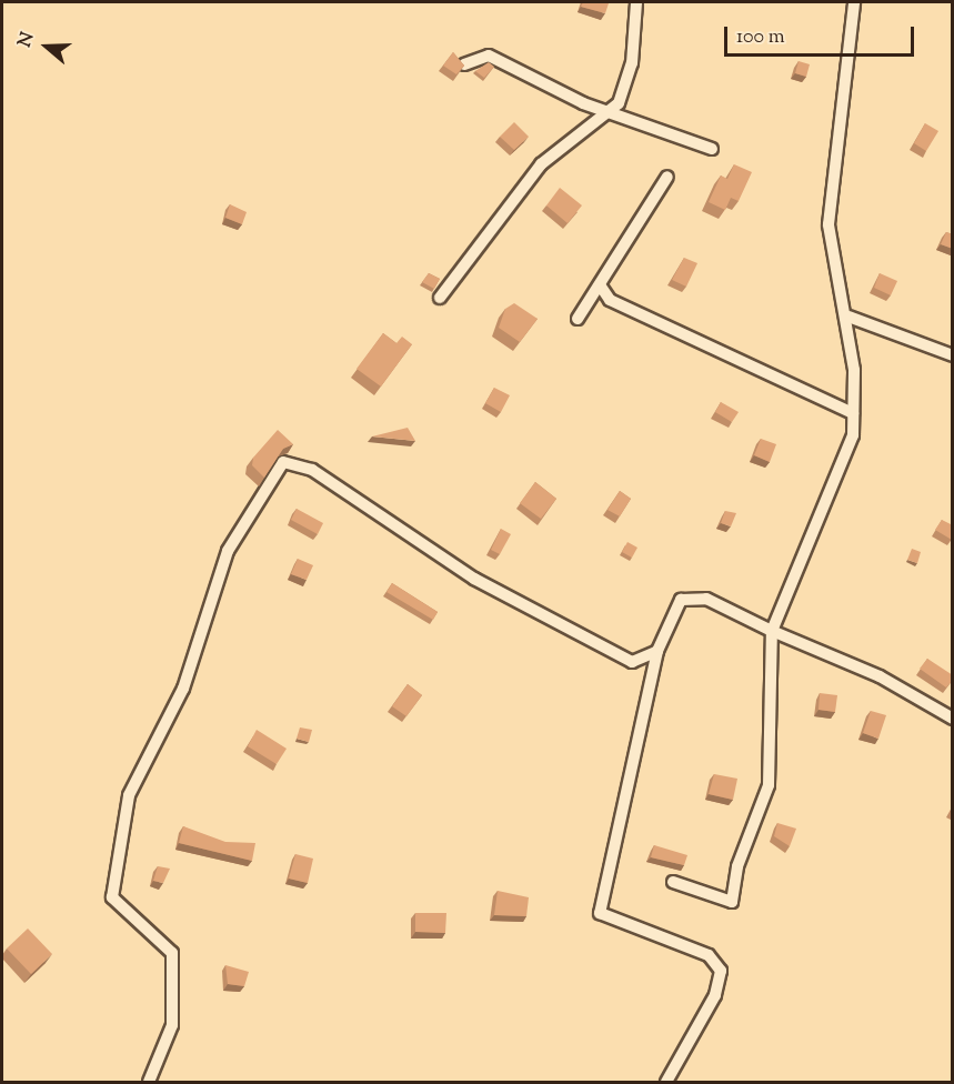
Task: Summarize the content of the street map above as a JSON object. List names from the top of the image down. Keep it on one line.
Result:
{"scale_bar":"100 m","north":"left"}
